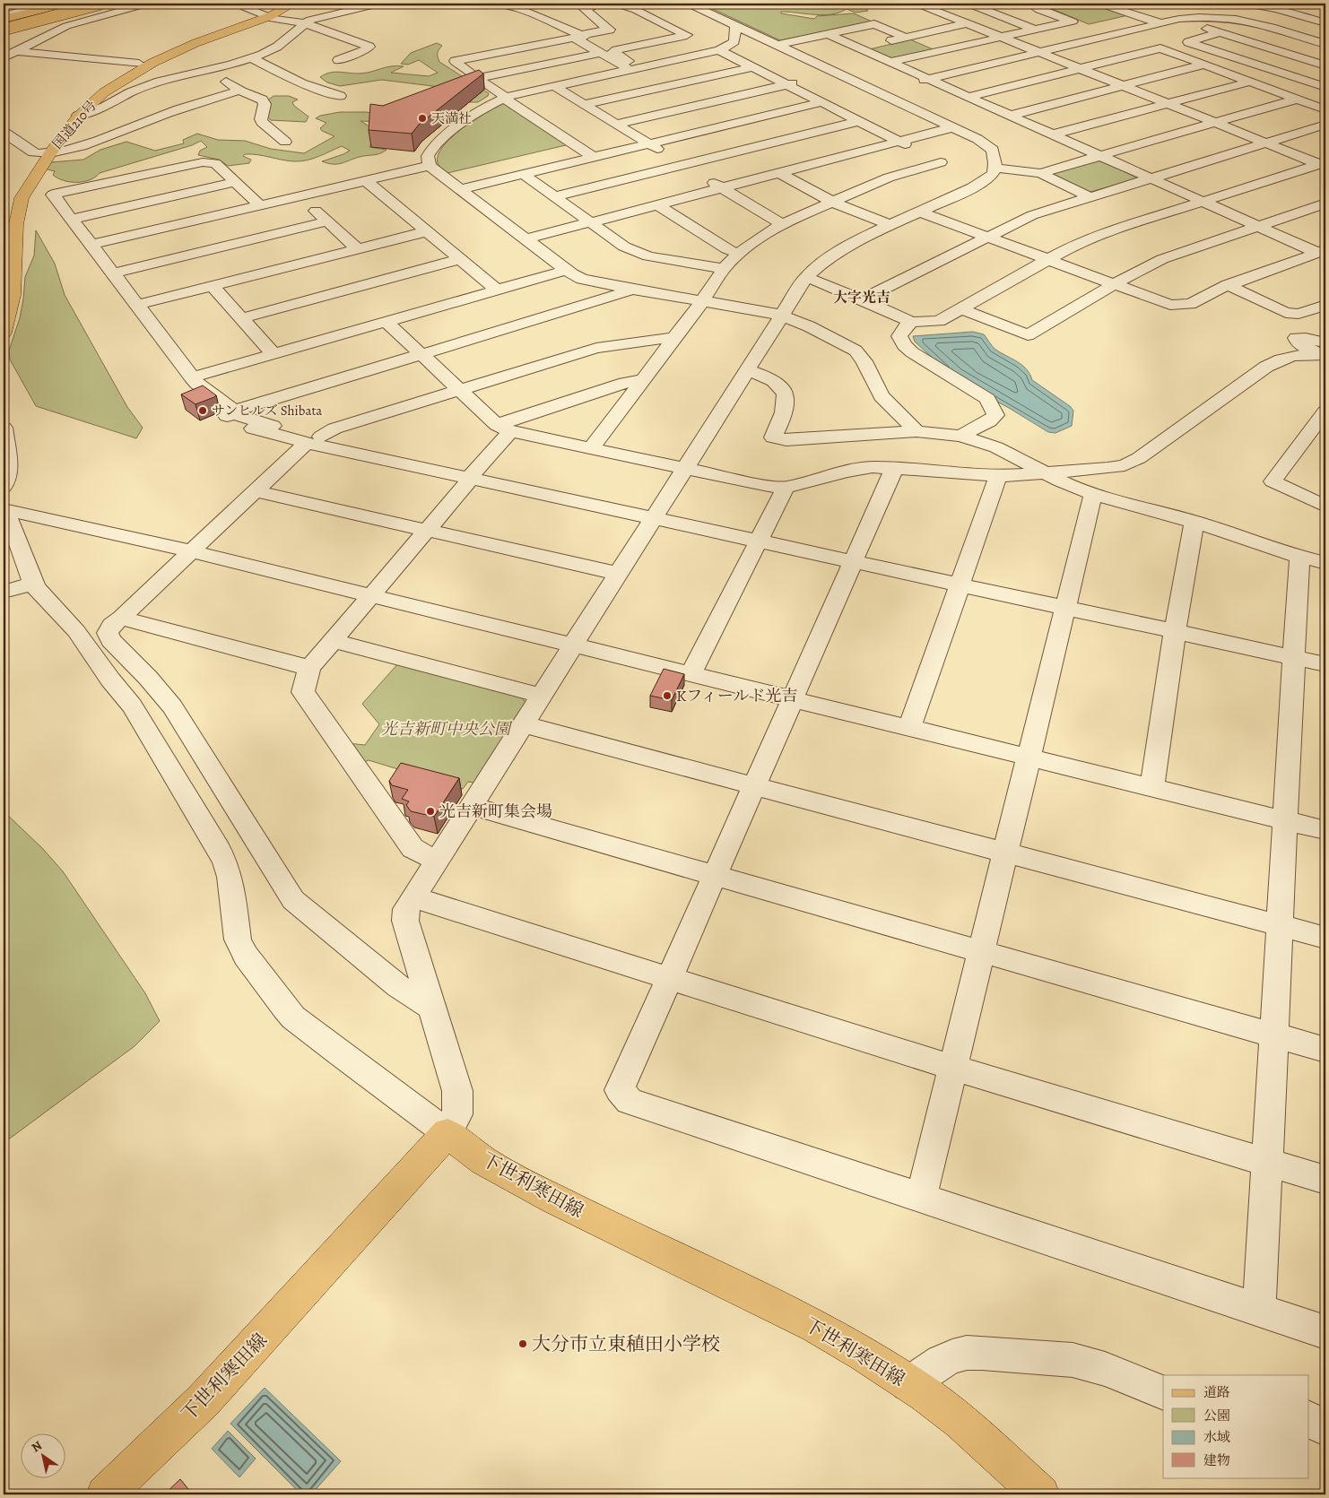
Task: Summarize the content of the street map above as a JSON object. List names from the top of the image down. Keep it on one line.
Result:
{"streets":{"main road":["国道210号","下世利寒田線"]},"districts":["大字光吉"],"parks":["光吉新町中央公園"],"places":["天満社","サンヒルズ Shibata","Kフィールド光吉","光吉新町集会場","大分市立東稙田小学校"],"legend":["道路","公園","水域","建物"],"north":"top left"}
